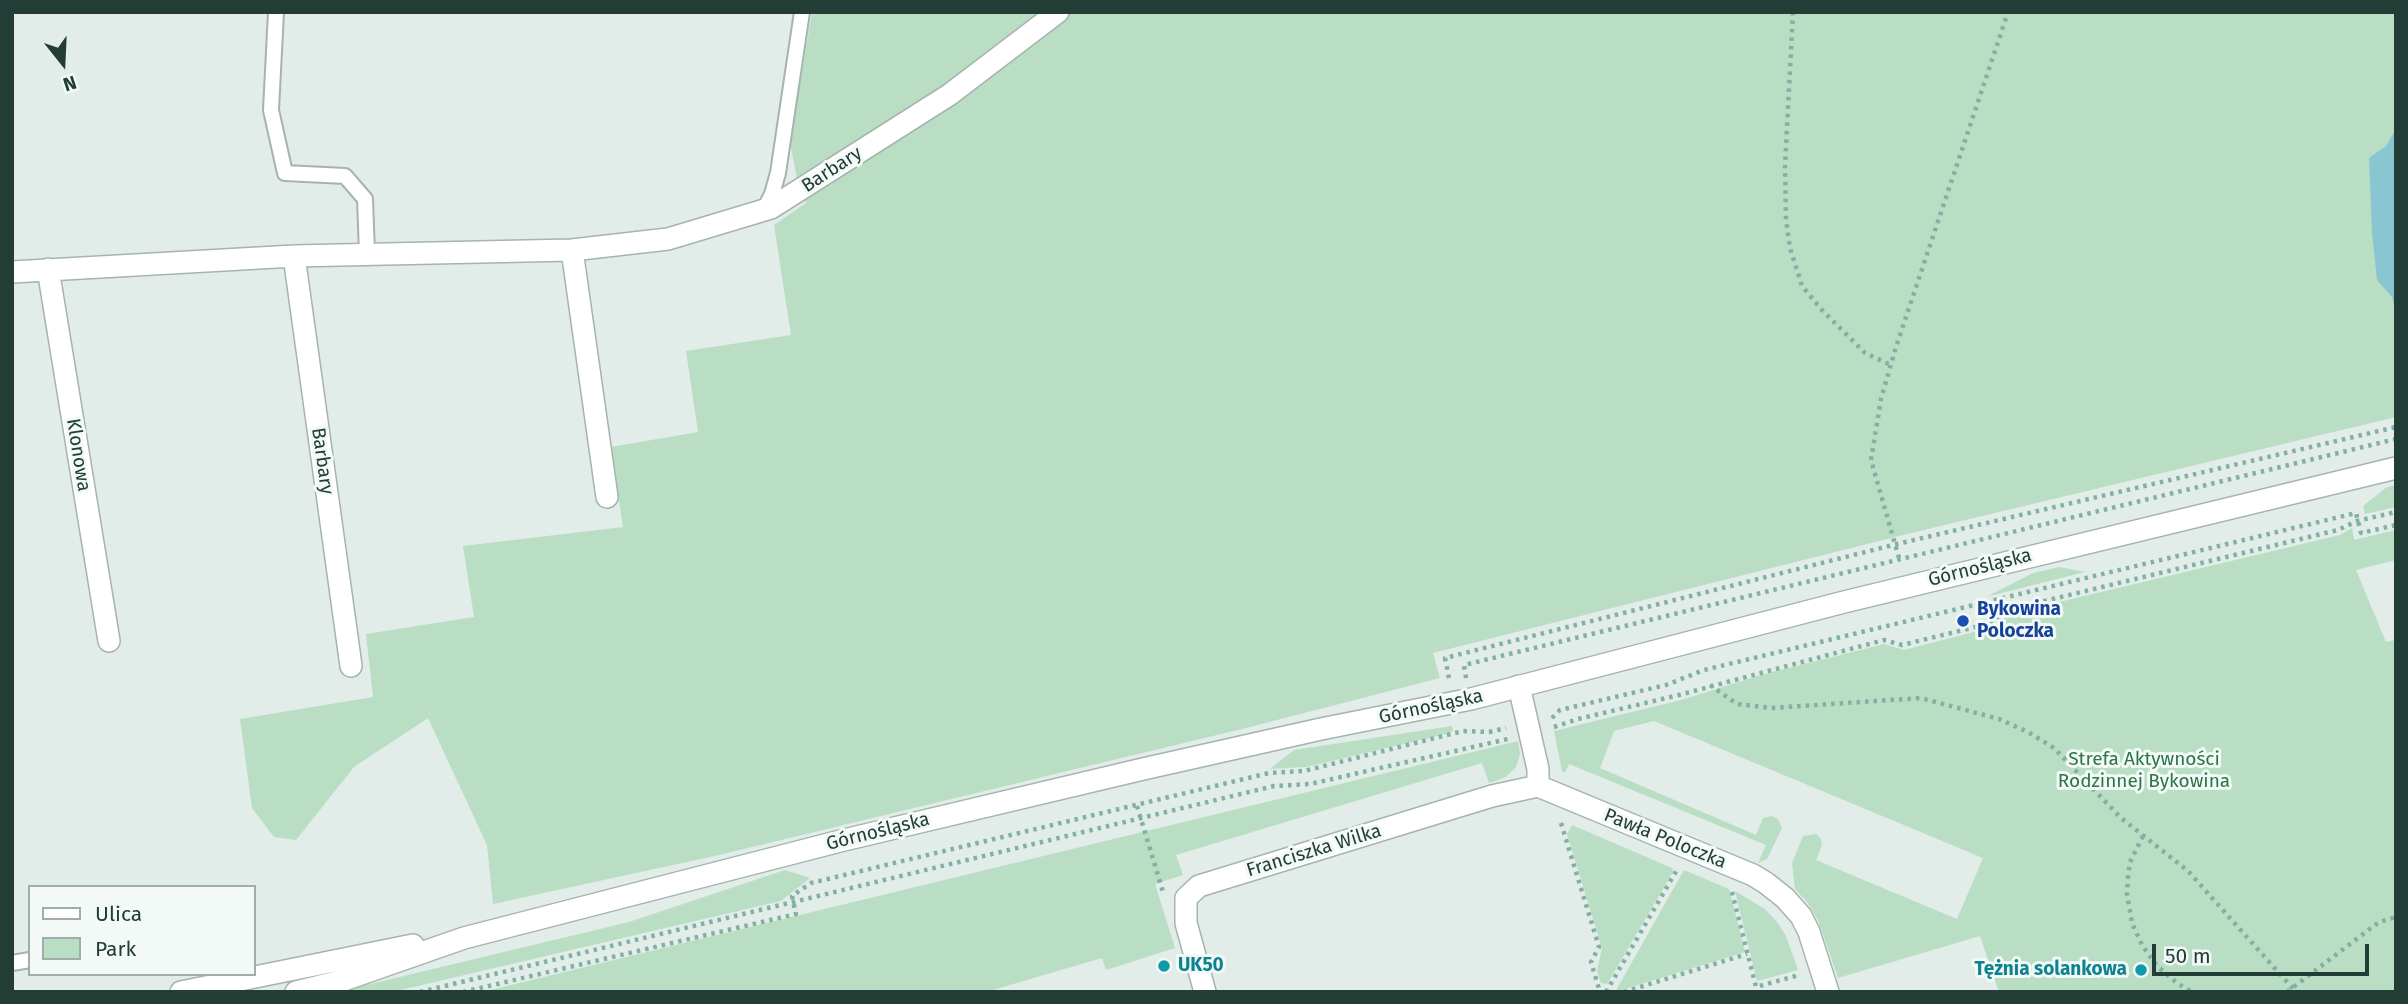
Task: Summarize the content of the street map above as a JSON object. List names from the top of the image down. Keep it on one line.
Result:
{"streets":{"street":["Barbary","Klonowa","Górnośląska","Pawła Poloczka","Franciszka Wilka"]},"crossings":[["Barbary","Klonowa"],["Pawła Poloczka","Franciszka Wilka"]],"parks":["Strefa Aktywności Rodzinnej Bykowina"],"places":["Bykowina Poloczka","UK50","Tężnia solankowa"],"legend":["Ulica","Park"],"scale_bar":"50 m","north":"bottom"}
